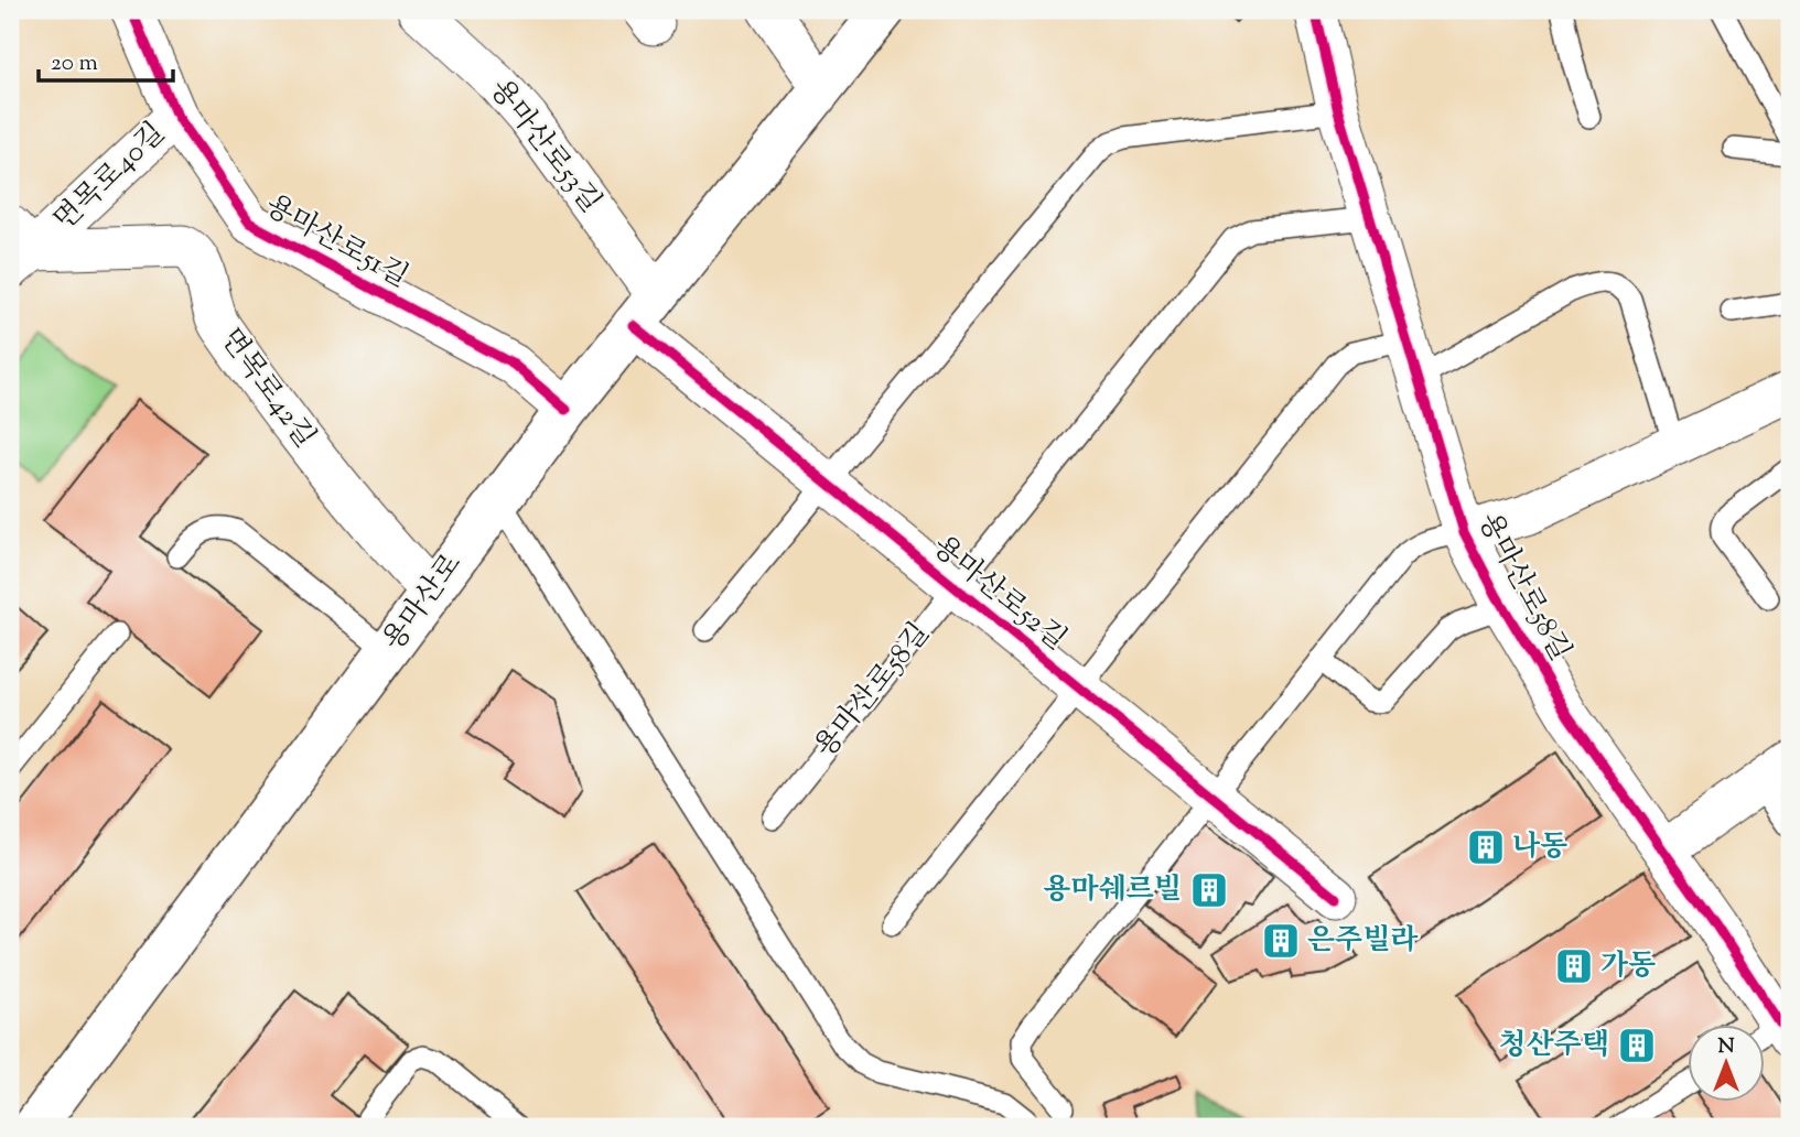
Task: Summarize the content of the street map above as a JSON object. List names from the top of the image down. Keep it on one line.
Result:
{"streets":{"main road":["용마산로"],"street":["용마산로53길","면목로40길","용마산로51길","면목로42길","용마산로58길","용마산로52길"]},"crossings":[["용마산로53길","용마산로52길"],["용마산로53길","용마산로"],["면목로40길","용마산로51길"],["면목로40길","면목로42길"],["용마산로51길","용마산로"],["면목로42길","용마산로"],["용마산로58길","용마산로52길"],["용마산로52길","용마산로"]],"places":{"building":["나동","용마쉐르빌","은주빌라","가동","청산주택"]},"scale_bar":"20 m","north":"top"}
